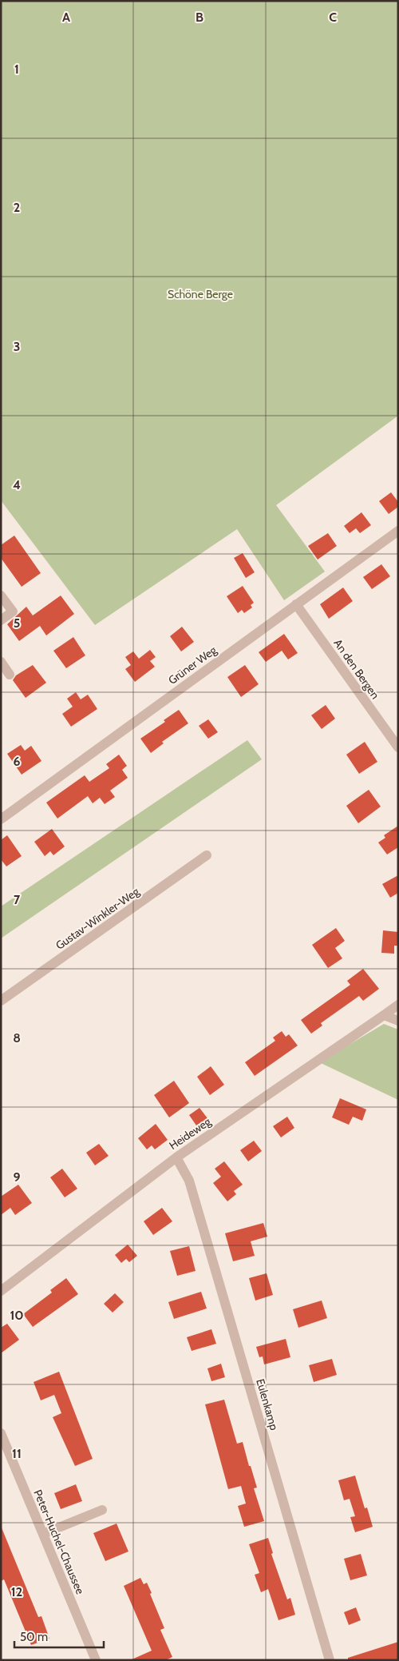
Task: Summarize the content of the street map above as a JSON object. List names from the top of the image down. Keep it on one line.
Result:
{"streets":{"street":["Grüner Weg","An den Bergen","Gustav-Winkler-Weg","Heideweg","Eulenkamp","Peter-Huchel-Chaussee"]},"crossings":[["Grüner Weg","An den Bergen"],["Heideweg","Eulenkamp"]],"parks":["Schöne Berge"],"scale_bar":"50 m","grid":{"columns":["A","B","C"],"rows":["1","2","3","4","5","6","7","8","9","10","11","12"]}}
